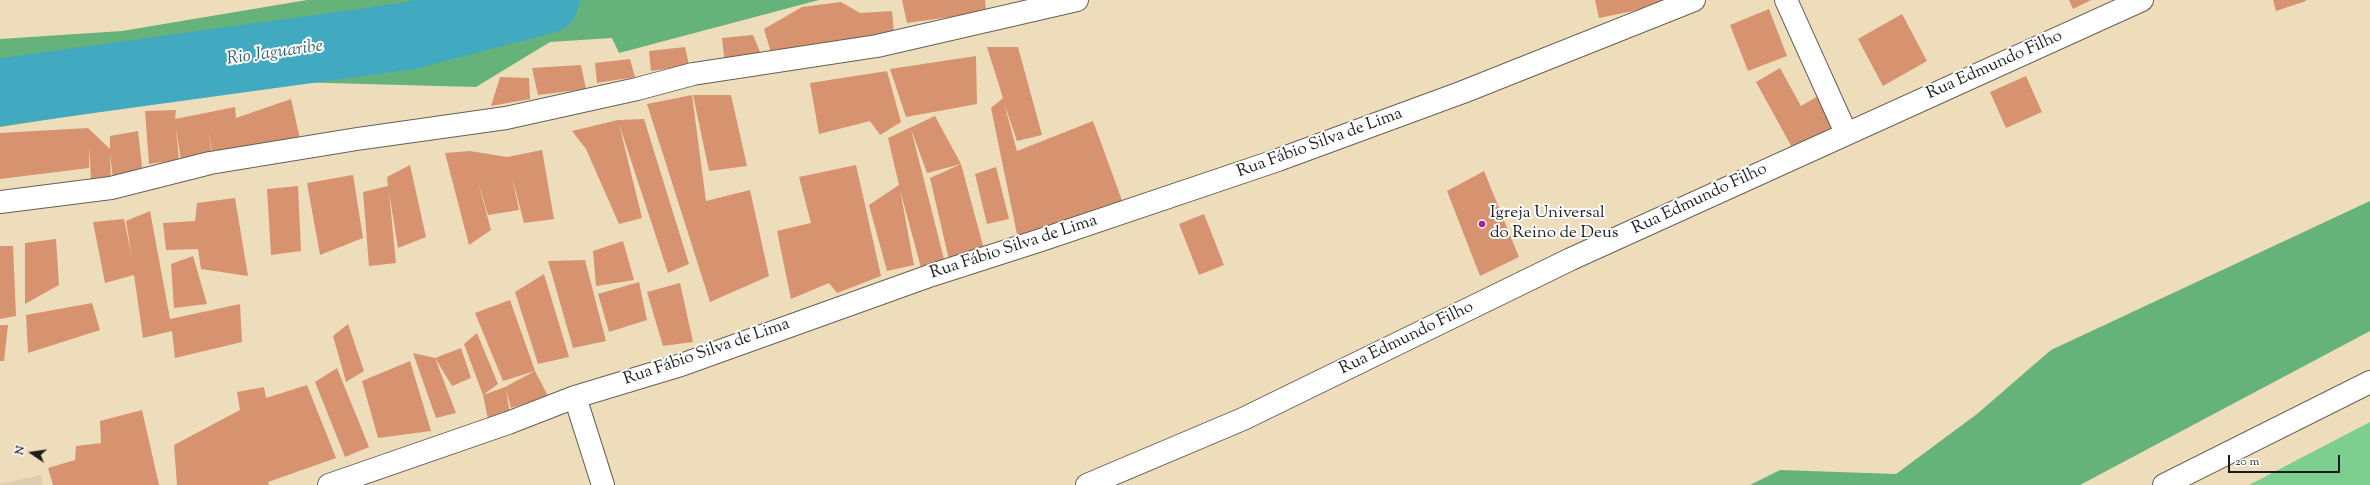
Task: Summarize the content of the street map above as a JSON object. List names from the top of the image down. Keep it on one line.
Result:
{"streets":{"street":["Rua Edmundo Filho","Rua Fábio Silva de Lima"]},"water":["Rio Jaguaribe"],"places":["Igreja Universal do Reino de Deus"],"scale_bar":"20 m","north":"left"}
